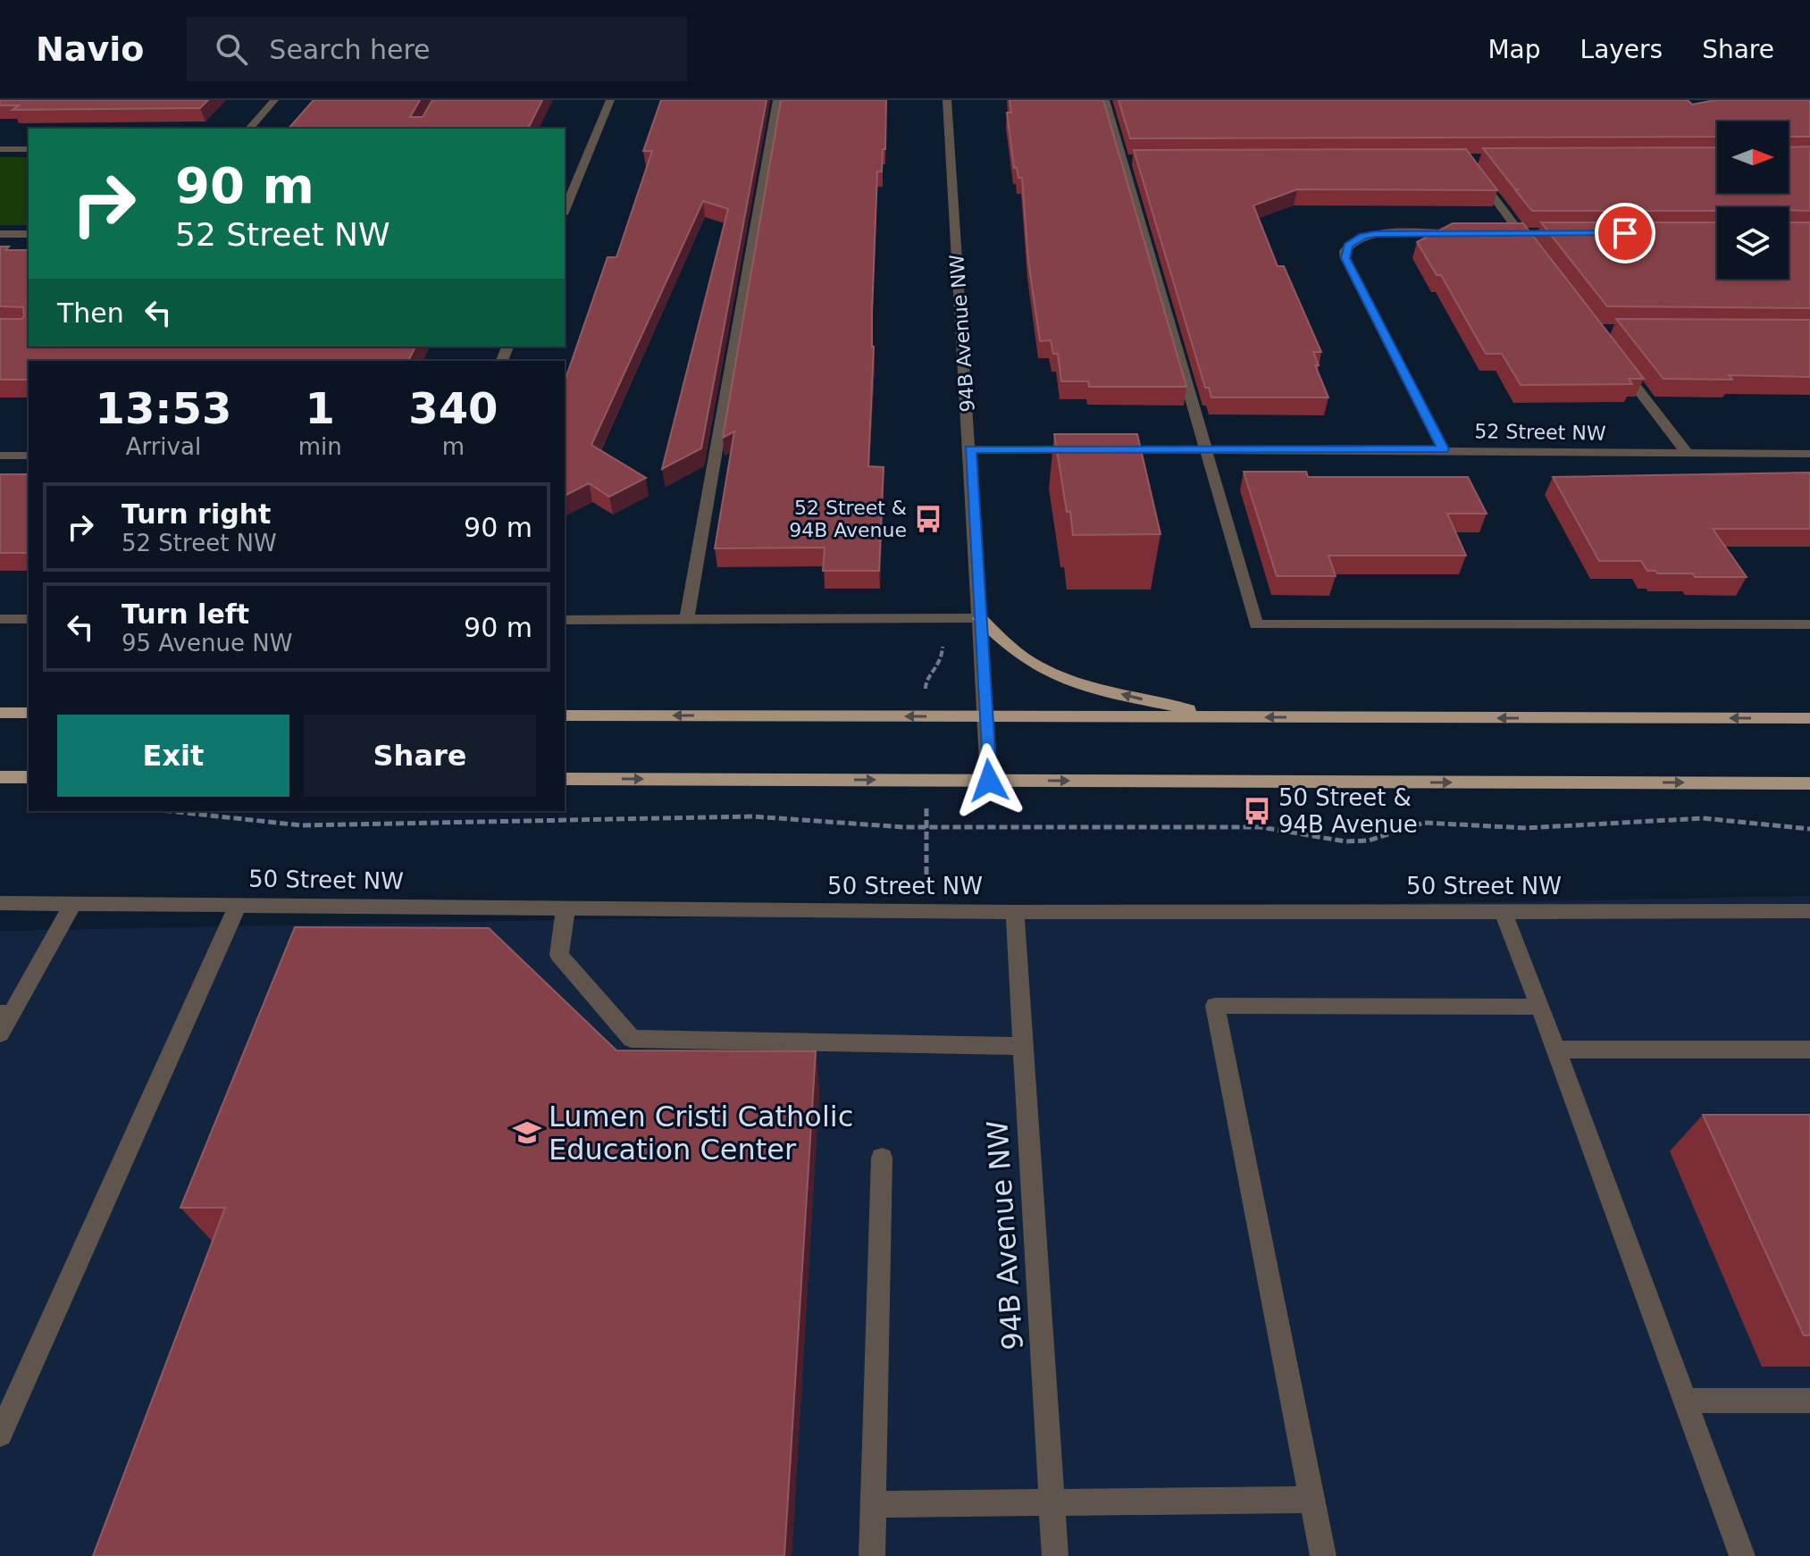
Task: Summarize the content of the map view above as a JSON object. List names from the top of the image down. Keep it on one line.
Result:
{"streets":{"street":["94B Avenue NW","52 Street NW","50 Street NW"]},"crossings":[["94B Avenue NW","52 Street NW"],["94B Avenue NW","50 Street NW"]],"places":{"bus stop":["52 Street & 94B Avenue","50 Street & 94B Avenue"],"school or university":["Lumen Cristi Catholic Education Center"]},"north":"right","page":{"header":"Navio","search":"Search here","nav":["Map","Layers","Share"],"turn":["90 m","52 Street NW"],"then":"Then","eta":["13:53","Arrival","1","min","340","m"],"list":[{"name":"Turn right","note":"52 Street NW","value":"90 m"},{"name":"Turn left","note":"95 Avenue NW","value":"90 m"}],"buttons":["Exit","Share"]}}
